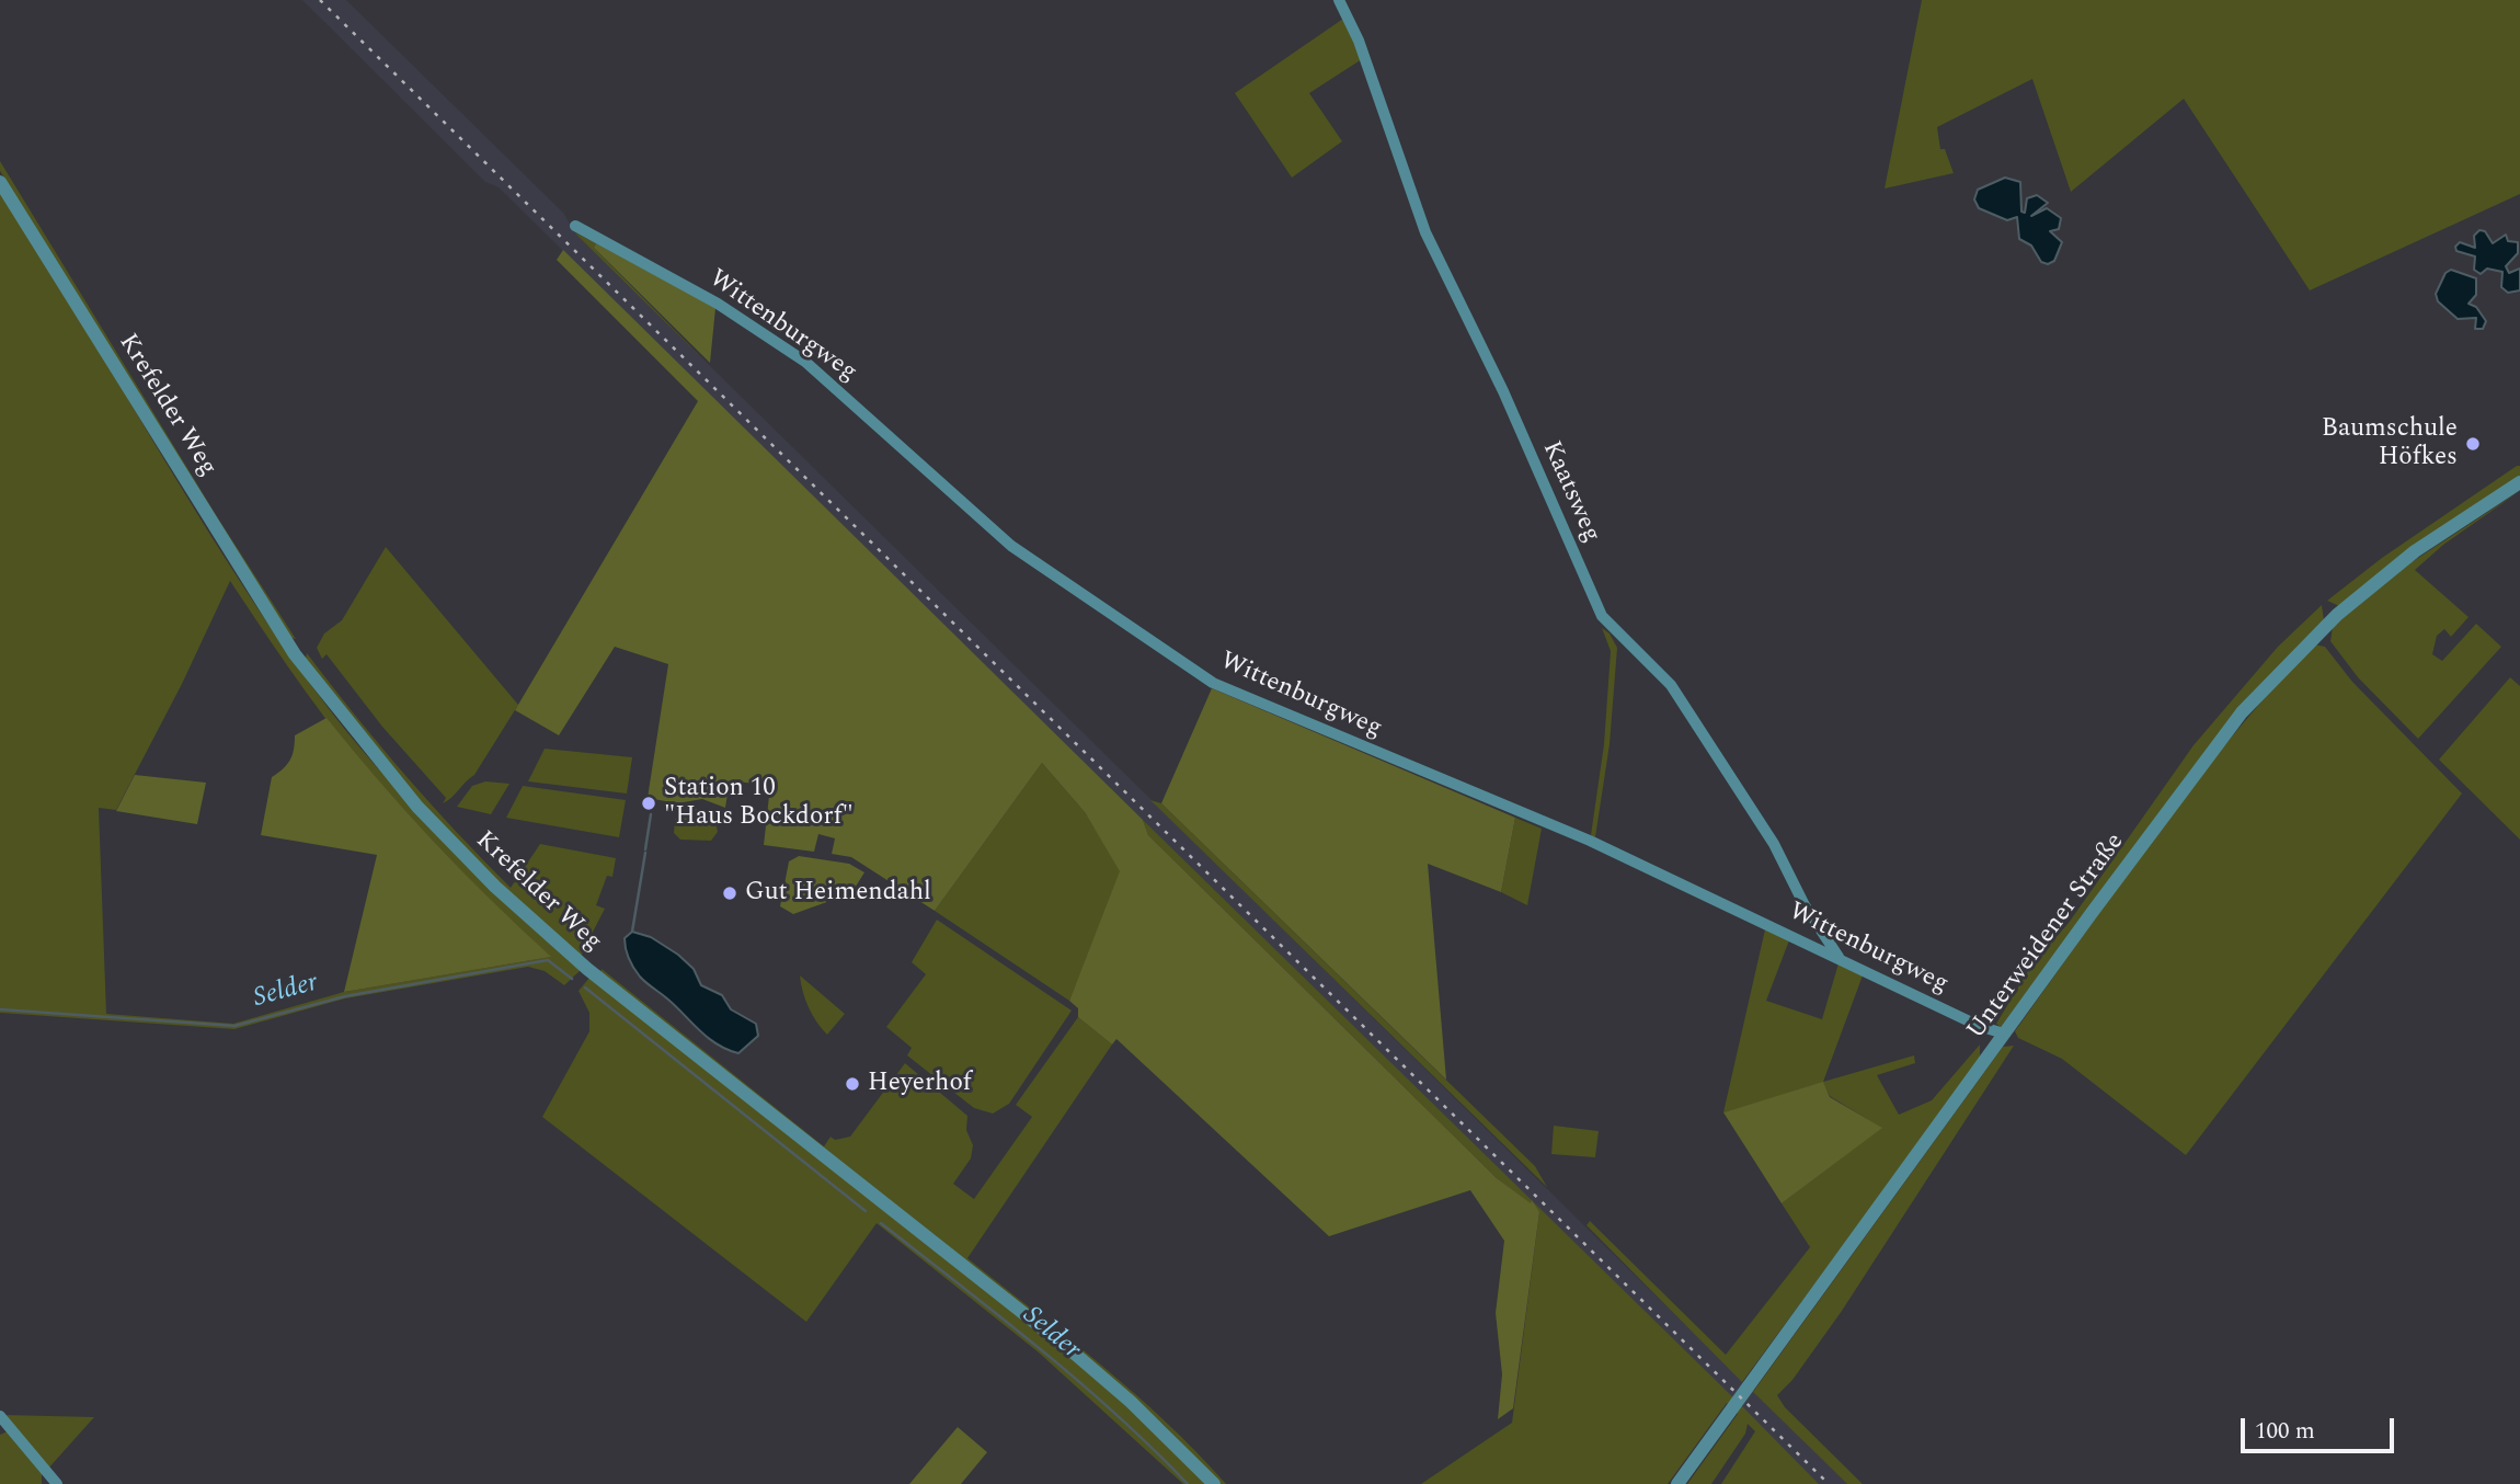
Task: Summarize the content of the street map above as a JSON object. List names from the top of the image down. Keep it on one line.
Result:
{"streets":{"street":["Wittenburgweg","Krefelder Weg","Kaatsweg","Unterweidener Straße"]},"crossings":[["Wittenburgweg","Kaatsweg"],["Wittenburgweg","Unterweidener Straße"]],"water":["Selder"],"places":["Baumschule Höfkes","Station 10 \"Haus Bockdorf\"","Gut Heimendahl","Heyerhof"],"scale_bar":"100 m"}
